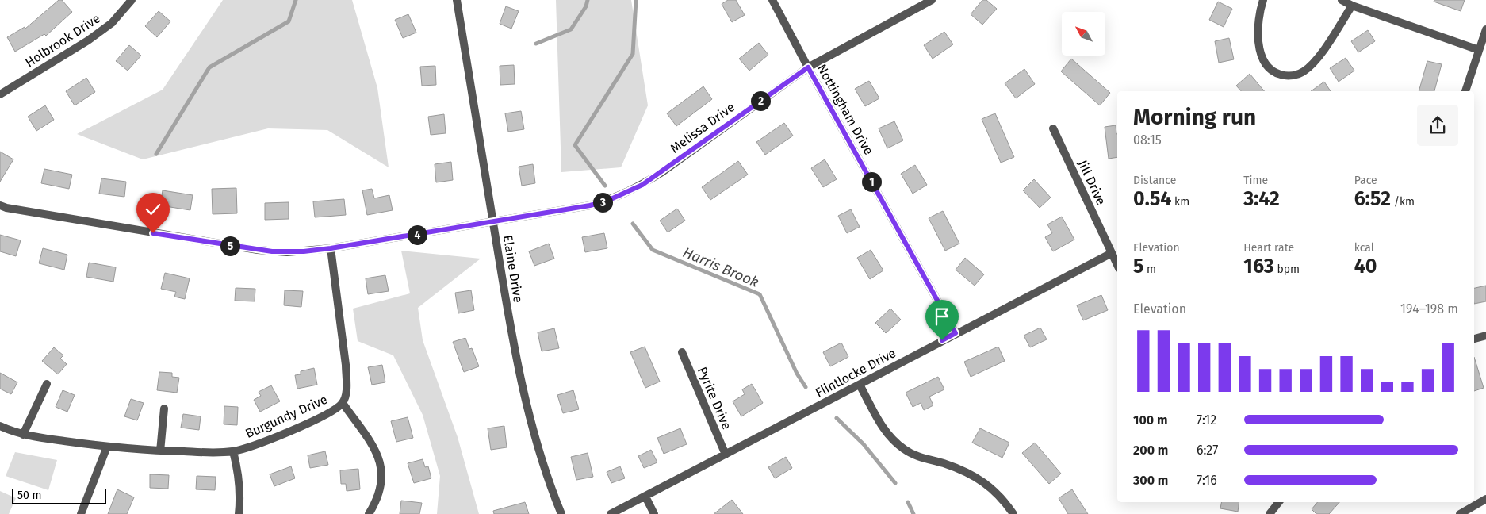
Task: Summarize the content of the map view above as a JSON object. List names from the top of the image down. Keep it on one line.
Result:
{"streets":{"street":["Holbrook Drive","Nottingham Drive","Melissa Drive","Jill Drive","Elaine Drive","Flintlocke Drive","Pyrite Drive","Burgundy Drive"]},"crossings":[["Nottingham Drive","Melissa Drive"],["Nottingham Drive","Flintlocke Drive"],["Melissa Drive","Elaine Drive"],["Melissa Drive","Burgundy Drive"],["Jill Drive","Flintlocke Drive"],["Flintlocke Drive","Pyrite Drive"]],"water":["Harris Brook"],"scale_bar":"50 m","north":"top left","page":{"pins":["2","1","3","4","5"],"heading":["Morning run","08:15"],"stats":[["Distance","0.54 km"],["Time","3:42"],["Pace","6:52 /km"],["Elevation","5 m"],["Heart rate","163 bpm"],["kcal","40"]],"chart":["Elevation","194–198 m"],"list":[{"name":"100 m","note":"7:12"},{"name":"200 m","note":"6:27"},{"name":"300 m","note":"7:16"}],"scale":"50 m"}}
